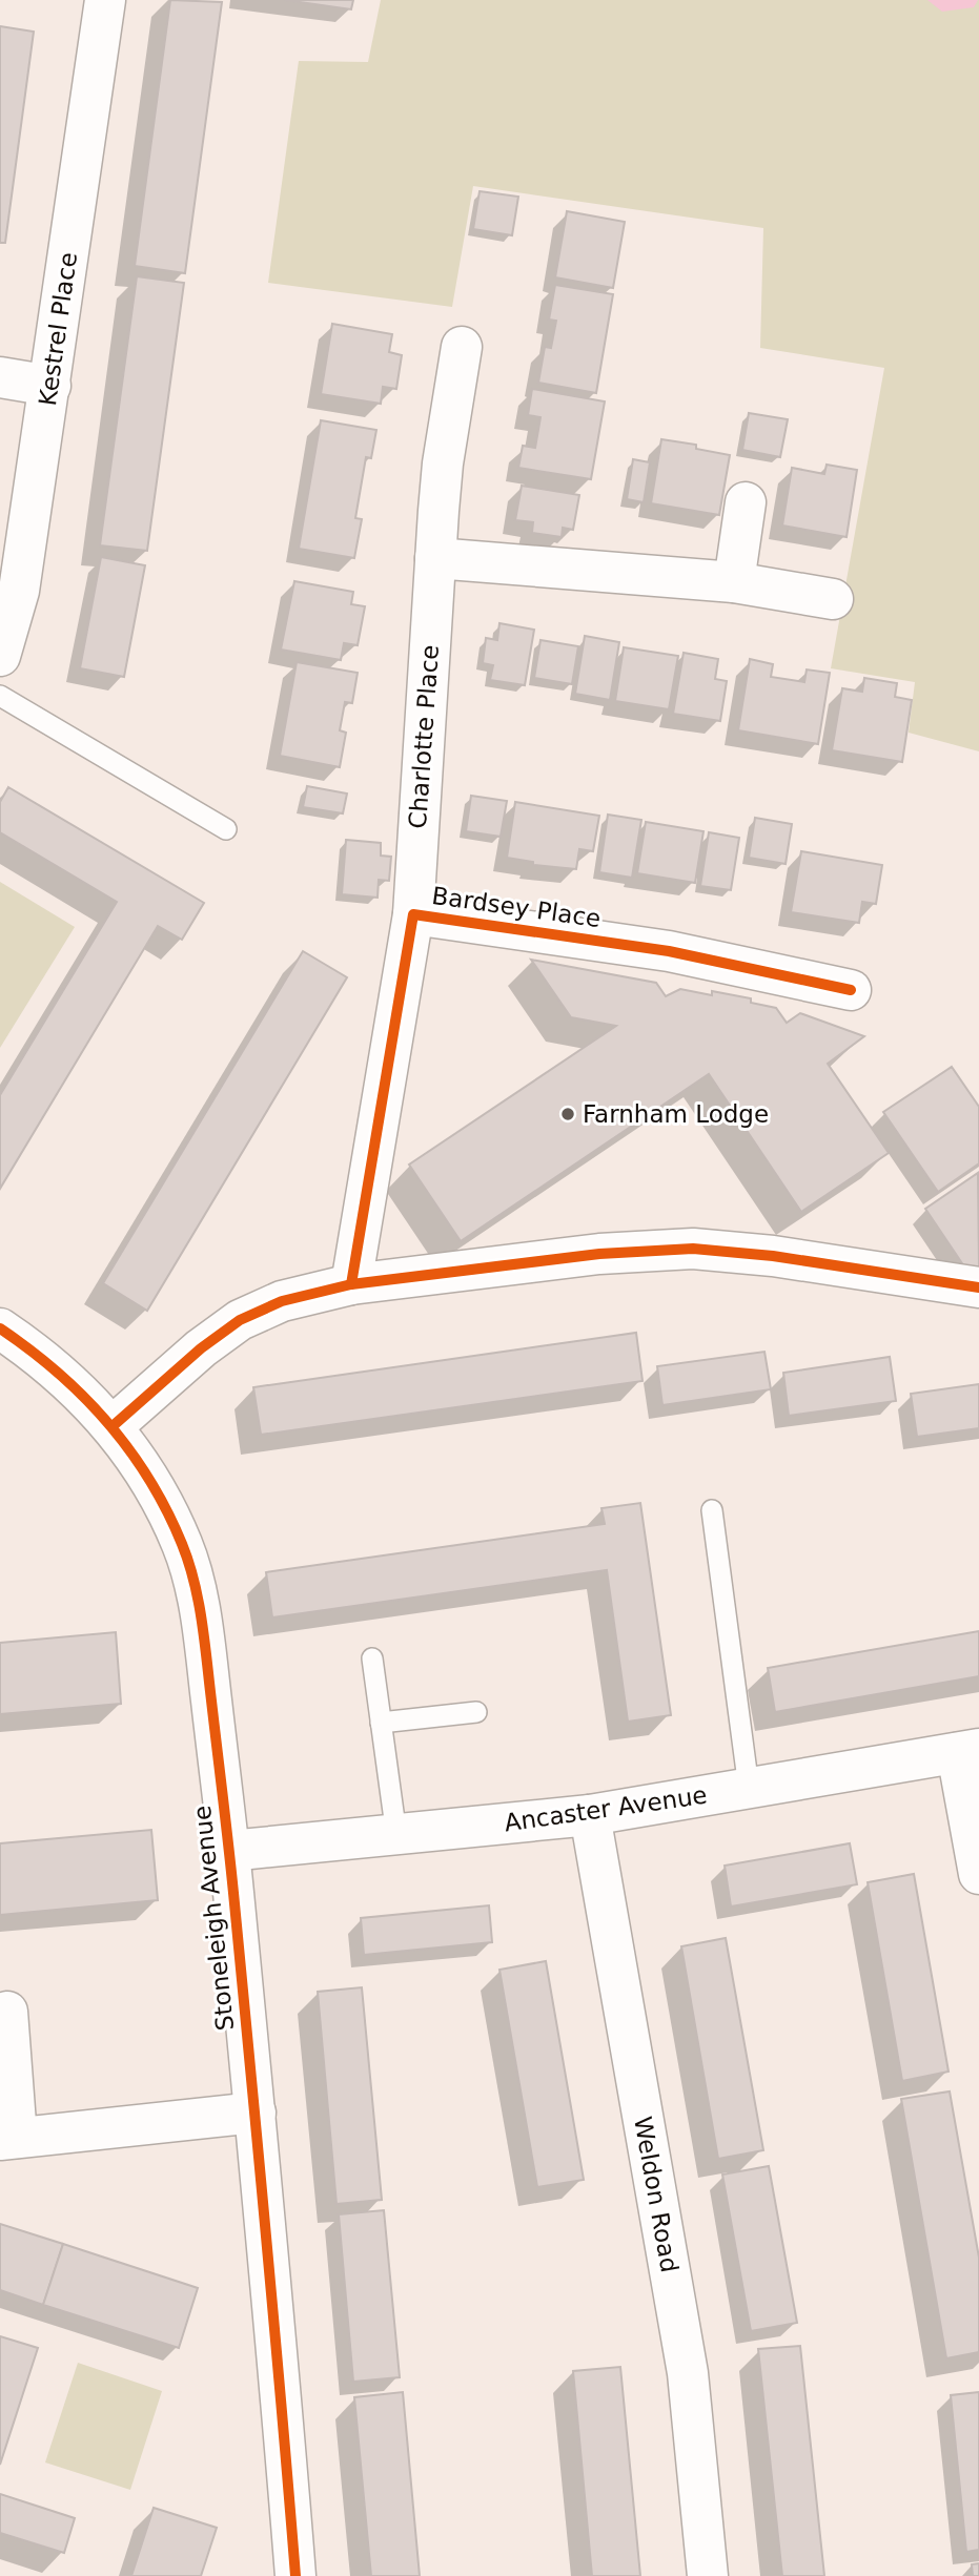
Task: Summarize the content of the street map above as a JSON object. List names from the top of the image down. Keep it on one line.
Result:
{"streets":{"street":["Kestrel Place","Charlotte Place","Bardsey Place","Ancaster Avenue","Stoneleigh Avenue","Weldon Road"]},"crossings":[["Charlotte Place","Bardsey Place"],["Ancaster Avenue","Stoneleigh Avenue"],["Ancaster Avenue","Weldon Road"]],"places":["Farnham Lodge"]}
